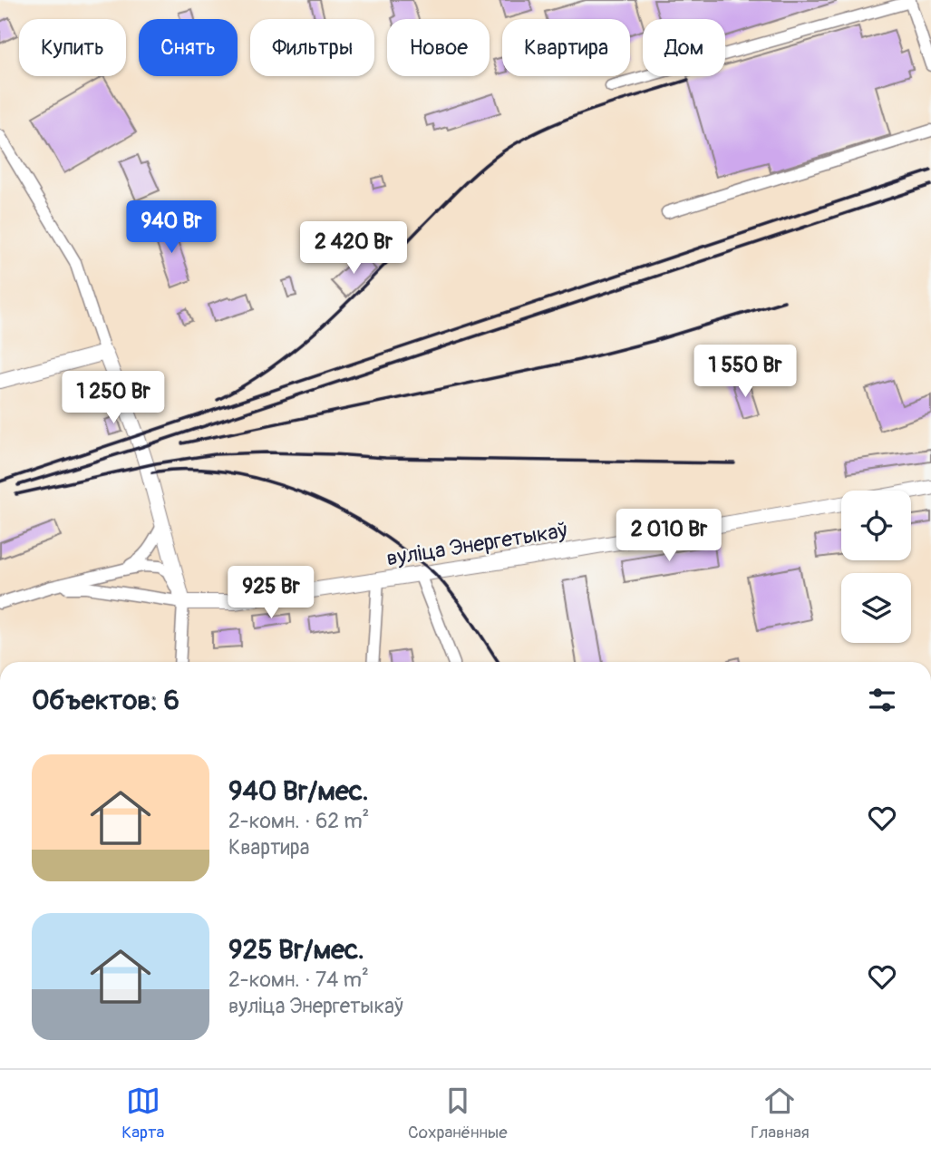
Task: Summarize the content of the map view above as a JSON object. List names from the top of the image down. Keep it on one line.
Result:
{"streets":{"main road":["вуліца Энергетыкаў"]},"page":{"chip":["Купить","Снять","Фильтры","Новое","Квартира","Дом"],"price":["940 Br","2 420 Br","1 550 Br","1 250 Br","2 010 Br","925 Br"],"heading":"Объектов: 6","list":[{"name":"940 Br/мес.","note":"2-комн. · 62 m² · Квартира"},{"name":"925 Br/мес.","note":"2-комн. · 74 m² · вуліца Энергетыкаў"}],"tabs":["Карта","Сохранённые","Главная"]}}
